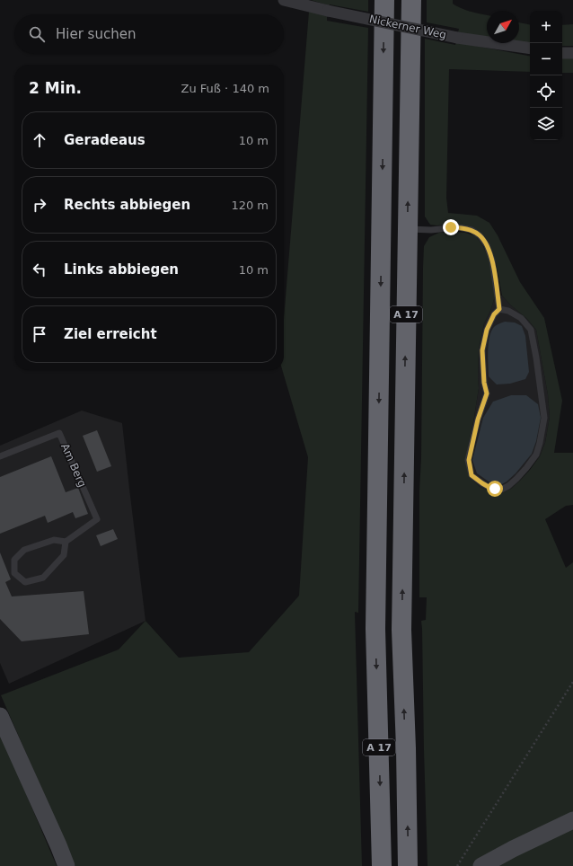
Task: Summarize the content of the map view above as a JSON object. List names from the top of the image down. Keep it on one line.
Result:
{"streets":{"highway":["A 17"],"street":["Nickerner Weg"],"lane":["Am Berg"]},"north":"top right","page":{"map_buttons":["+","−"],"search":"Hier suchen","heading":["2 Min.","Zu Fuß · 140 m"],"list":[["Geradeaus","10 m"],["Rechts abbiegen","120 m"],["Links abbiegen","10 m"],"Ziel erreicht"]}}
